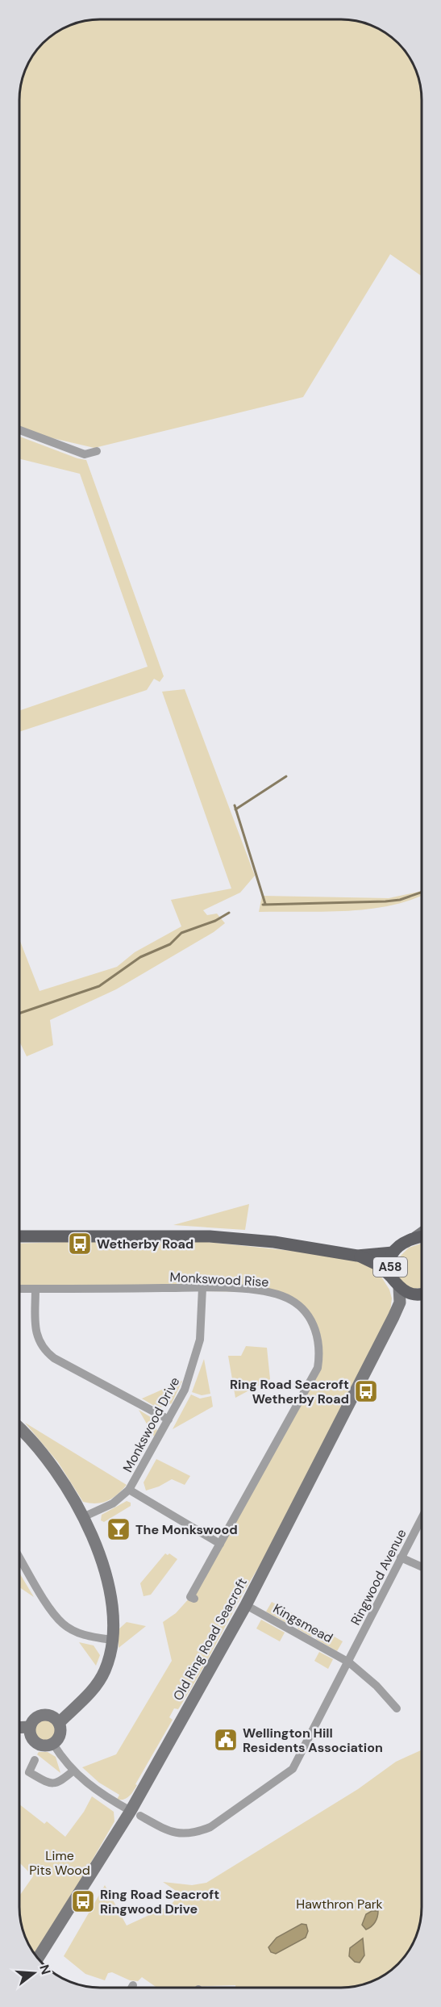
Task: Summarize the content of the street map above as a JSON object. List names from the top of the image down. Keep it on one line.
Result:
{"streets":{"main road":["A58","Old Ring Road Seacroft"],"street":["Monkswood Rise","Monkswood Drive","Ringwood Avenue","Kingsmead"]},"crossings":[["A58","Old Ring Road Seacroft"],["Monkswood Rise","Monkswood Drive"],["Ringwood Avenue","Kingsmead"],["Ringwood Avenue","Old Ring Road Seacroft"],["Kingsmead","Old Ring Road Seacroft"]],"parks":["Lime Pits Wood","Hawthron Park"],"places":{"bus stop":["Wetherby Road","Ring Road Seacroft Wetherby Road","Ring Road Seacroft Ringwood Drive"],"bar":["The Monkswood"],"public building":["Wellington Hill Residents Association"]},"north":"right"}
